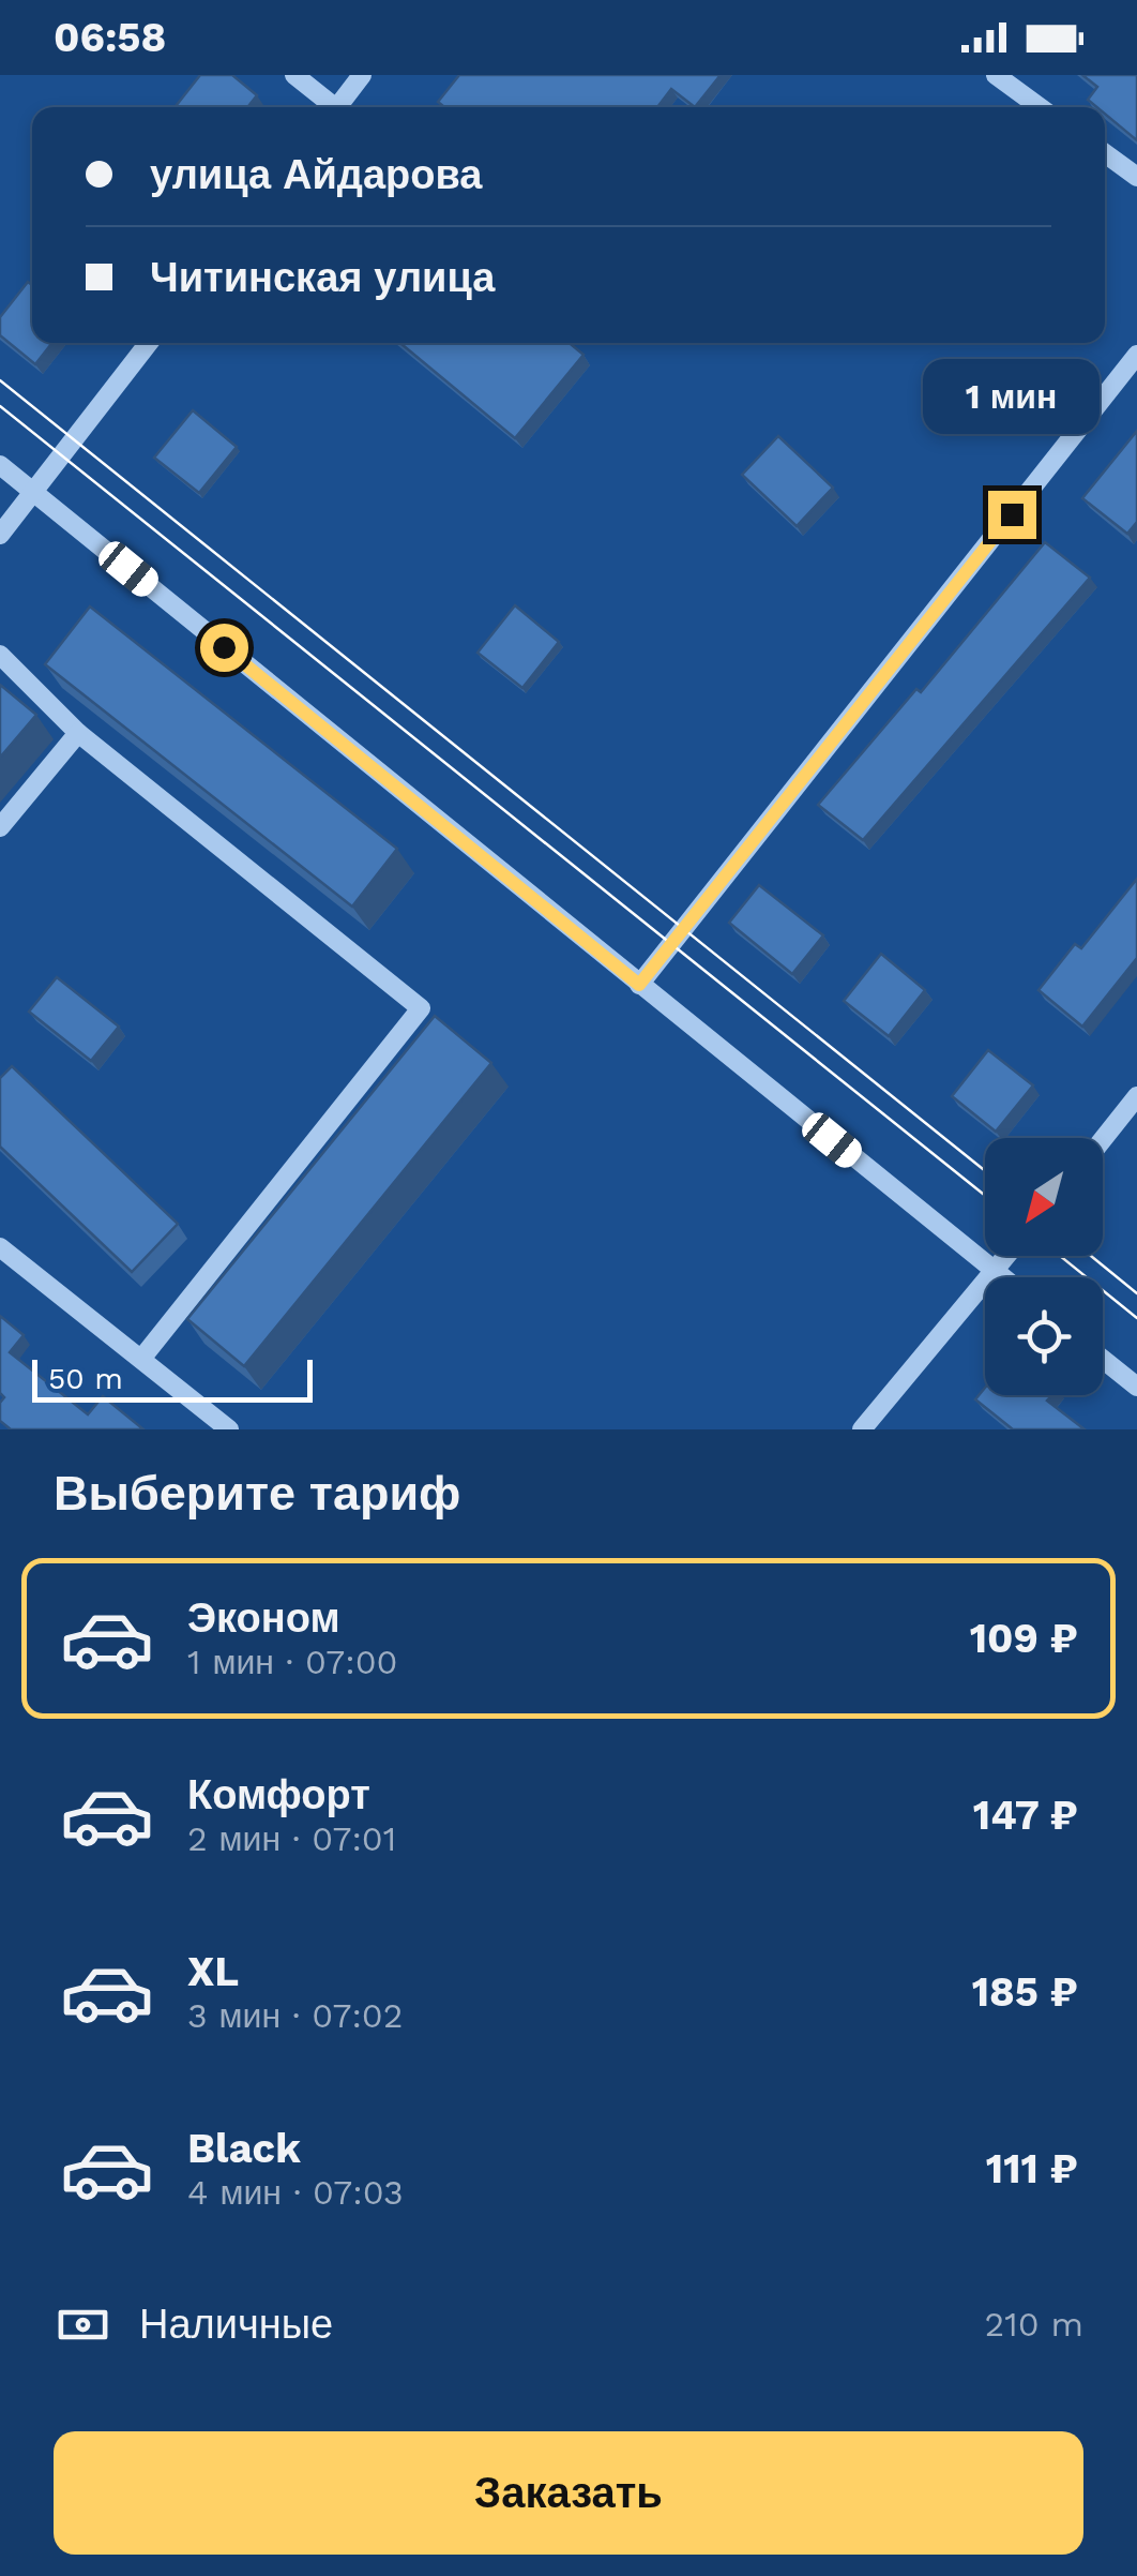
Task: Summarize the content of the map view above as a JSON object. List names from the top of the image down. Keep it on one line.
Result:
{"scale_bar":"50 m","north":"bottom left","page":{"status":"06:58","banner":["улица Айдарова","Читинская улица"],"bubble":"1 мин","scale":"50 m","heading":"Выберите тариф","list":[{"name":"Эконом","note":"1 мин · 07:00","value":"109 ₽"},{"name":"Комфорт","note":"2 мин · 07:01","value":"147 ₽"},{"name":"XL","note":"3 мин · 07:02","value":"185 ₽"},{"name":"Black","note":"4 мин · 07:03","value":"111 ₽"}],"pay":["Наличные","210 m"],"buttons":"Заказать"}}
